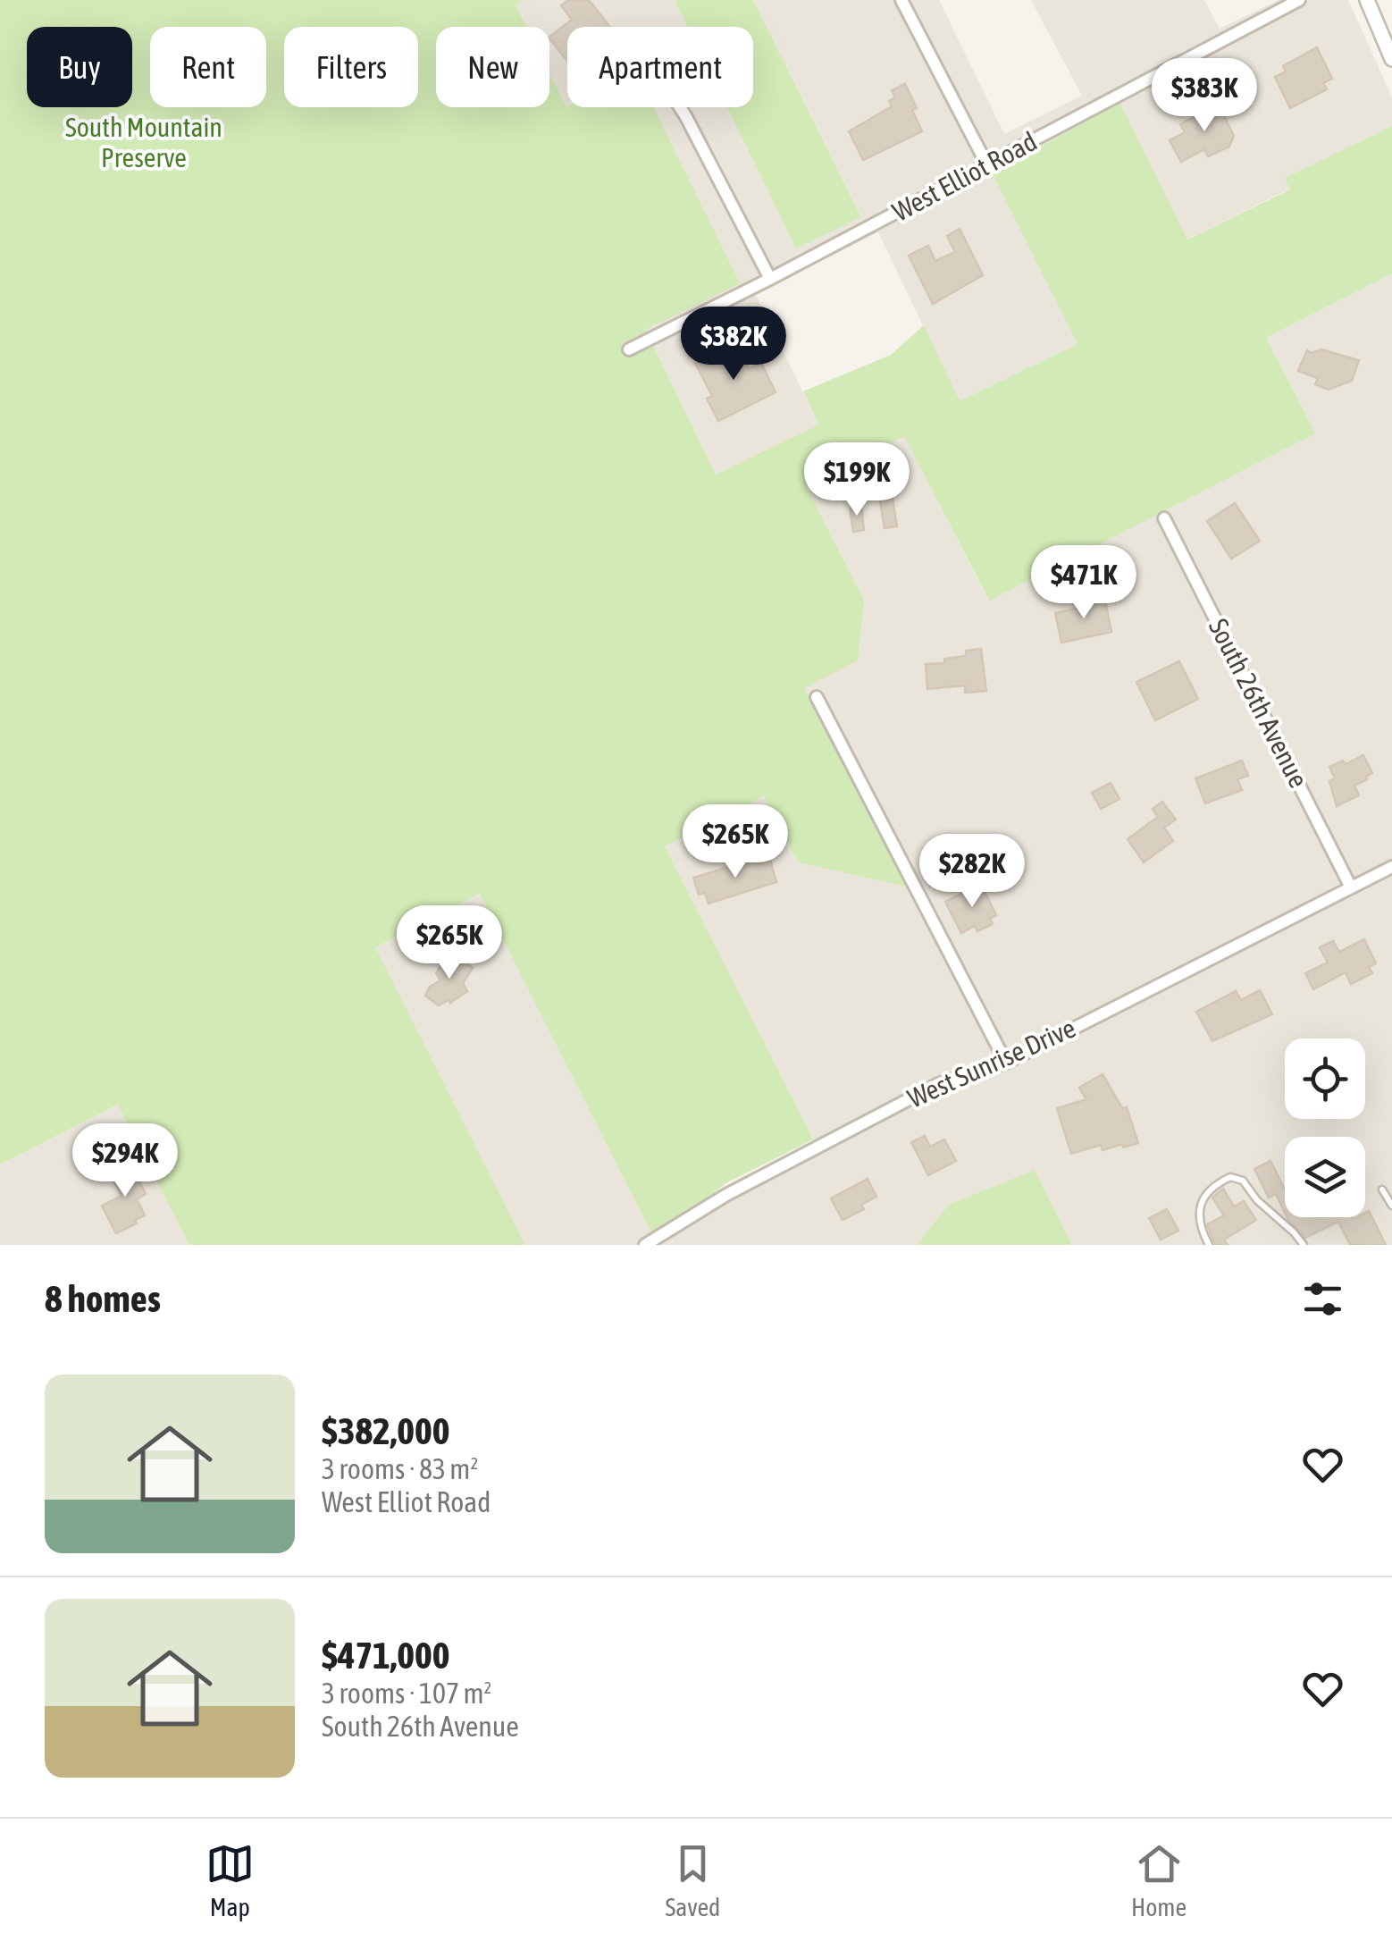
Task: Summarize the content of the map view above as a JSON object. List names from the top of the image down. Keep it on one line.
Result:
{"streets":{"street":["West Elliot Road","South 26th Avenue","West Sunrise Drive"]},"crossings":[["South 26th Avenue","West Sunrise Drive"]],"parks":["South Mountain Preserve"],"page":{"chip":["Buy","Rent","Filters","New","Apartment"],"price":["$383K","$382K","$199K","$471K","$265K","$282K","$265K","$294K"],"heading":"8 homes","list":[{"name":"$382,000","note":"3 rooms · 83 m² · West Elliot Road"},{"name":"$471,000","note":"3 rooms · 107 m² · South 26th Avenue"}],"tabs":["Map","Saved","Home"]}}
